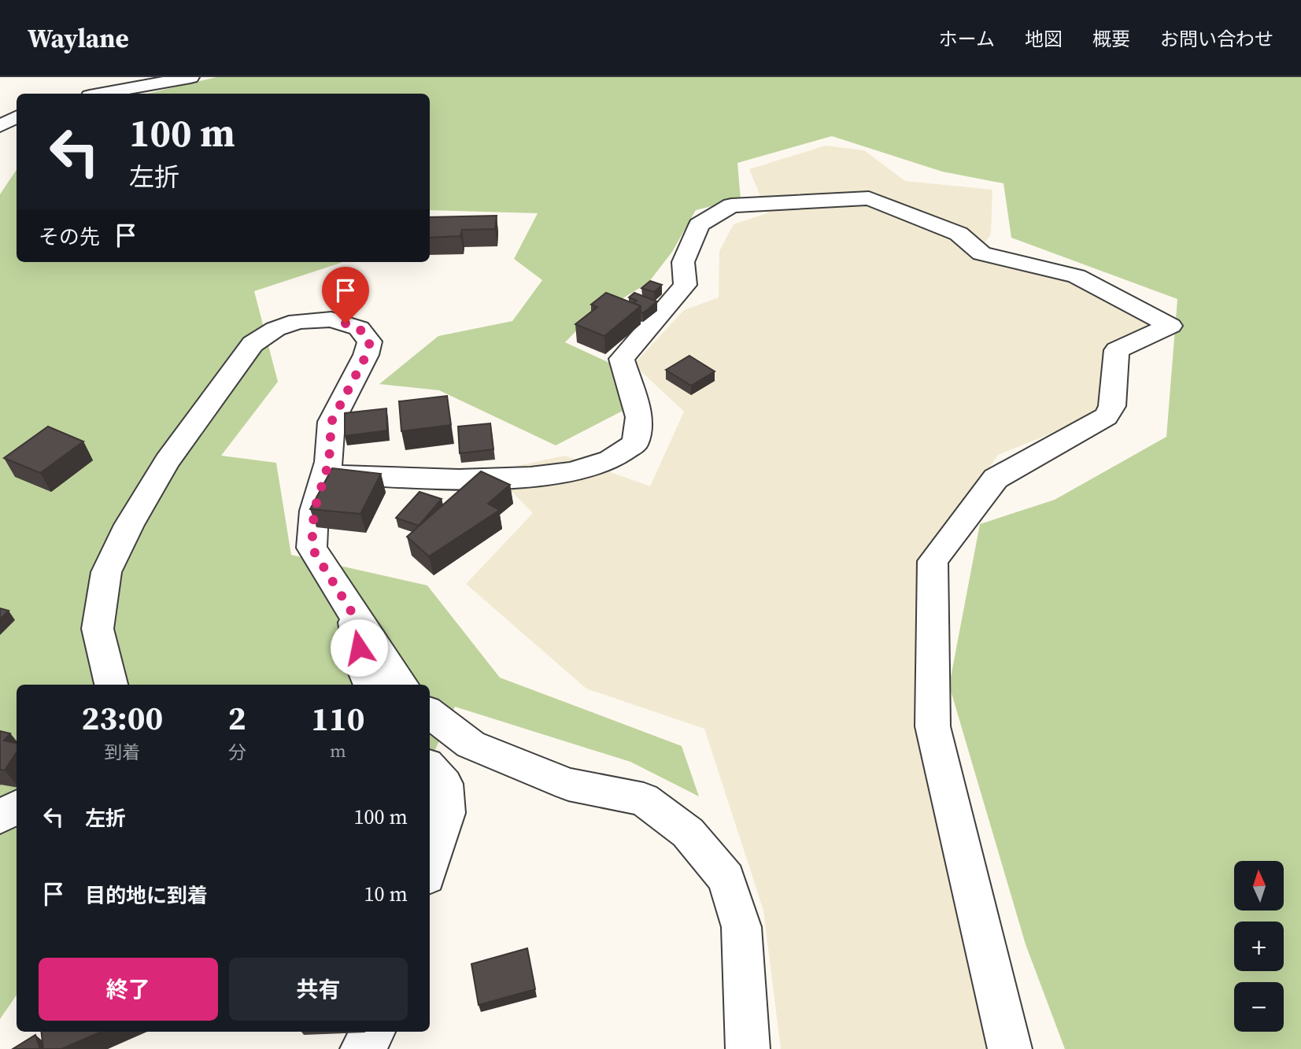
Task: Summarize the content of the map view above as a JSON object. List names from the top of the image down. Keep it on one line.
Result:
{"north":"top","page":{"header":"Waylane","nav":["ホーム","地図","概要","お問い合わせ"],"turn":["100 m","左折"],"then":"その先","eta":["23:00","到着","2","分","110","m"],"list":[{"name":"左折","value":"100 m"},{"name":"目的地に到着","value":"10 m"}],"map_buttons":["+","−"],"buttons":["終了","共有"]}}
